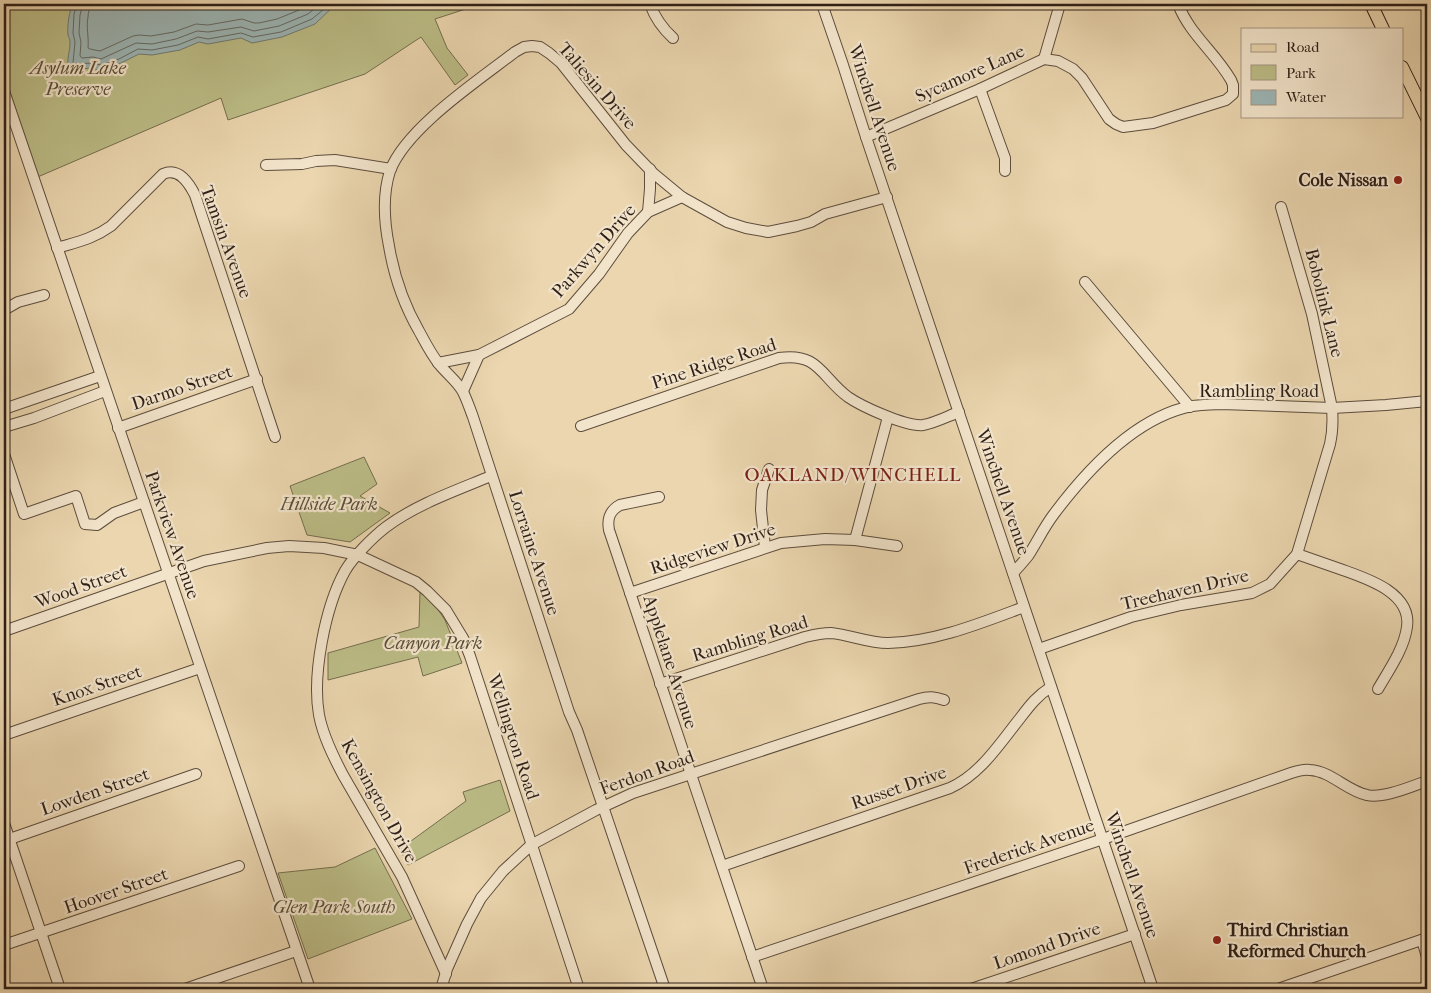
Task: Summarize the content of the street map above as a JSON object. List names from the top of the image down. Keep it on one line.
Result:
{"streets":{"street":["Sycamore Lane","Taliesin Drive","Winchell Avenue","Tamsin Avenue","Parkwyn Drive","Bobolink Lane","Pine Ridge Road","Darmo Street","Rambling Road","Parkview Avenue","Ridgeview Drive","Lorraine Avenue","Wood Street","Treehaven Drive","Applelane Avenue","Knox Street","Wellington Road","Ferdon Road","Russet Drive","Lowden Street","Kensington Drive","Frederick Avenue","Hoover Street","Lomond Drive"]},"crossings":[["Sycamore Lane","Winchell Avenue"],["Taliesin Drive","Parkwyn Drive"],["Taliesin Drive","Lorraine Avenue"],["Winchell Avenue","Pine Ridge Road"],["Winchell Avenue","Rambling Road"],["Winchell Avenue","Treehaven Drive"],["Winchell Avenue","Russet Drive"],["Winchell Avenue","Frederick Avenue"],["Winchell Avenue","Lomond Drive"],["Tamsin Avenue","Darmo Street"],["Tamsin Avenue","Parkview Avenue"],["Parkwyn Drive","Lorraine Avenue"],["Bobolink Lane","Rambling Road"],["Bobolink Lane","Treehaven Drive"],["Darmo Street","Parkview Avenue"],["Rambling Road","Treehaven Drive"],["Rambling Road","Applelane Avenue"],["Parkview Avenue","Wood Street"],["Parkview Avenue","Knox Street"],["Parkview Avenue","Wellington Road"],["Ridgeview Drive","Applelane Avenue"],["Lorraine Avenue","Ferdon Road"],["Lorraine Avenue","Kensington Drive"],["Wood Street","Wellington Road"],["Applelane Avenue","Ferdon Road"],["Applelane Avenue","Russet Drive"],["Applelane Avenue","Frederick Avenue"],["Wellington Road","Ferdon Road"],["Wellington Road","Kensington Drive"],["Ferdon Road","Kensington Drive"]],"districts":["OAKLAND/WINCHELL"],"parks":["Asylum Lake Preserve","Hillside Park","Canyon Park","Glen Park South"],"places":["Cole Nissan","Third Christian Reformed Church"],"legend":["Road","Park","Water"]}
